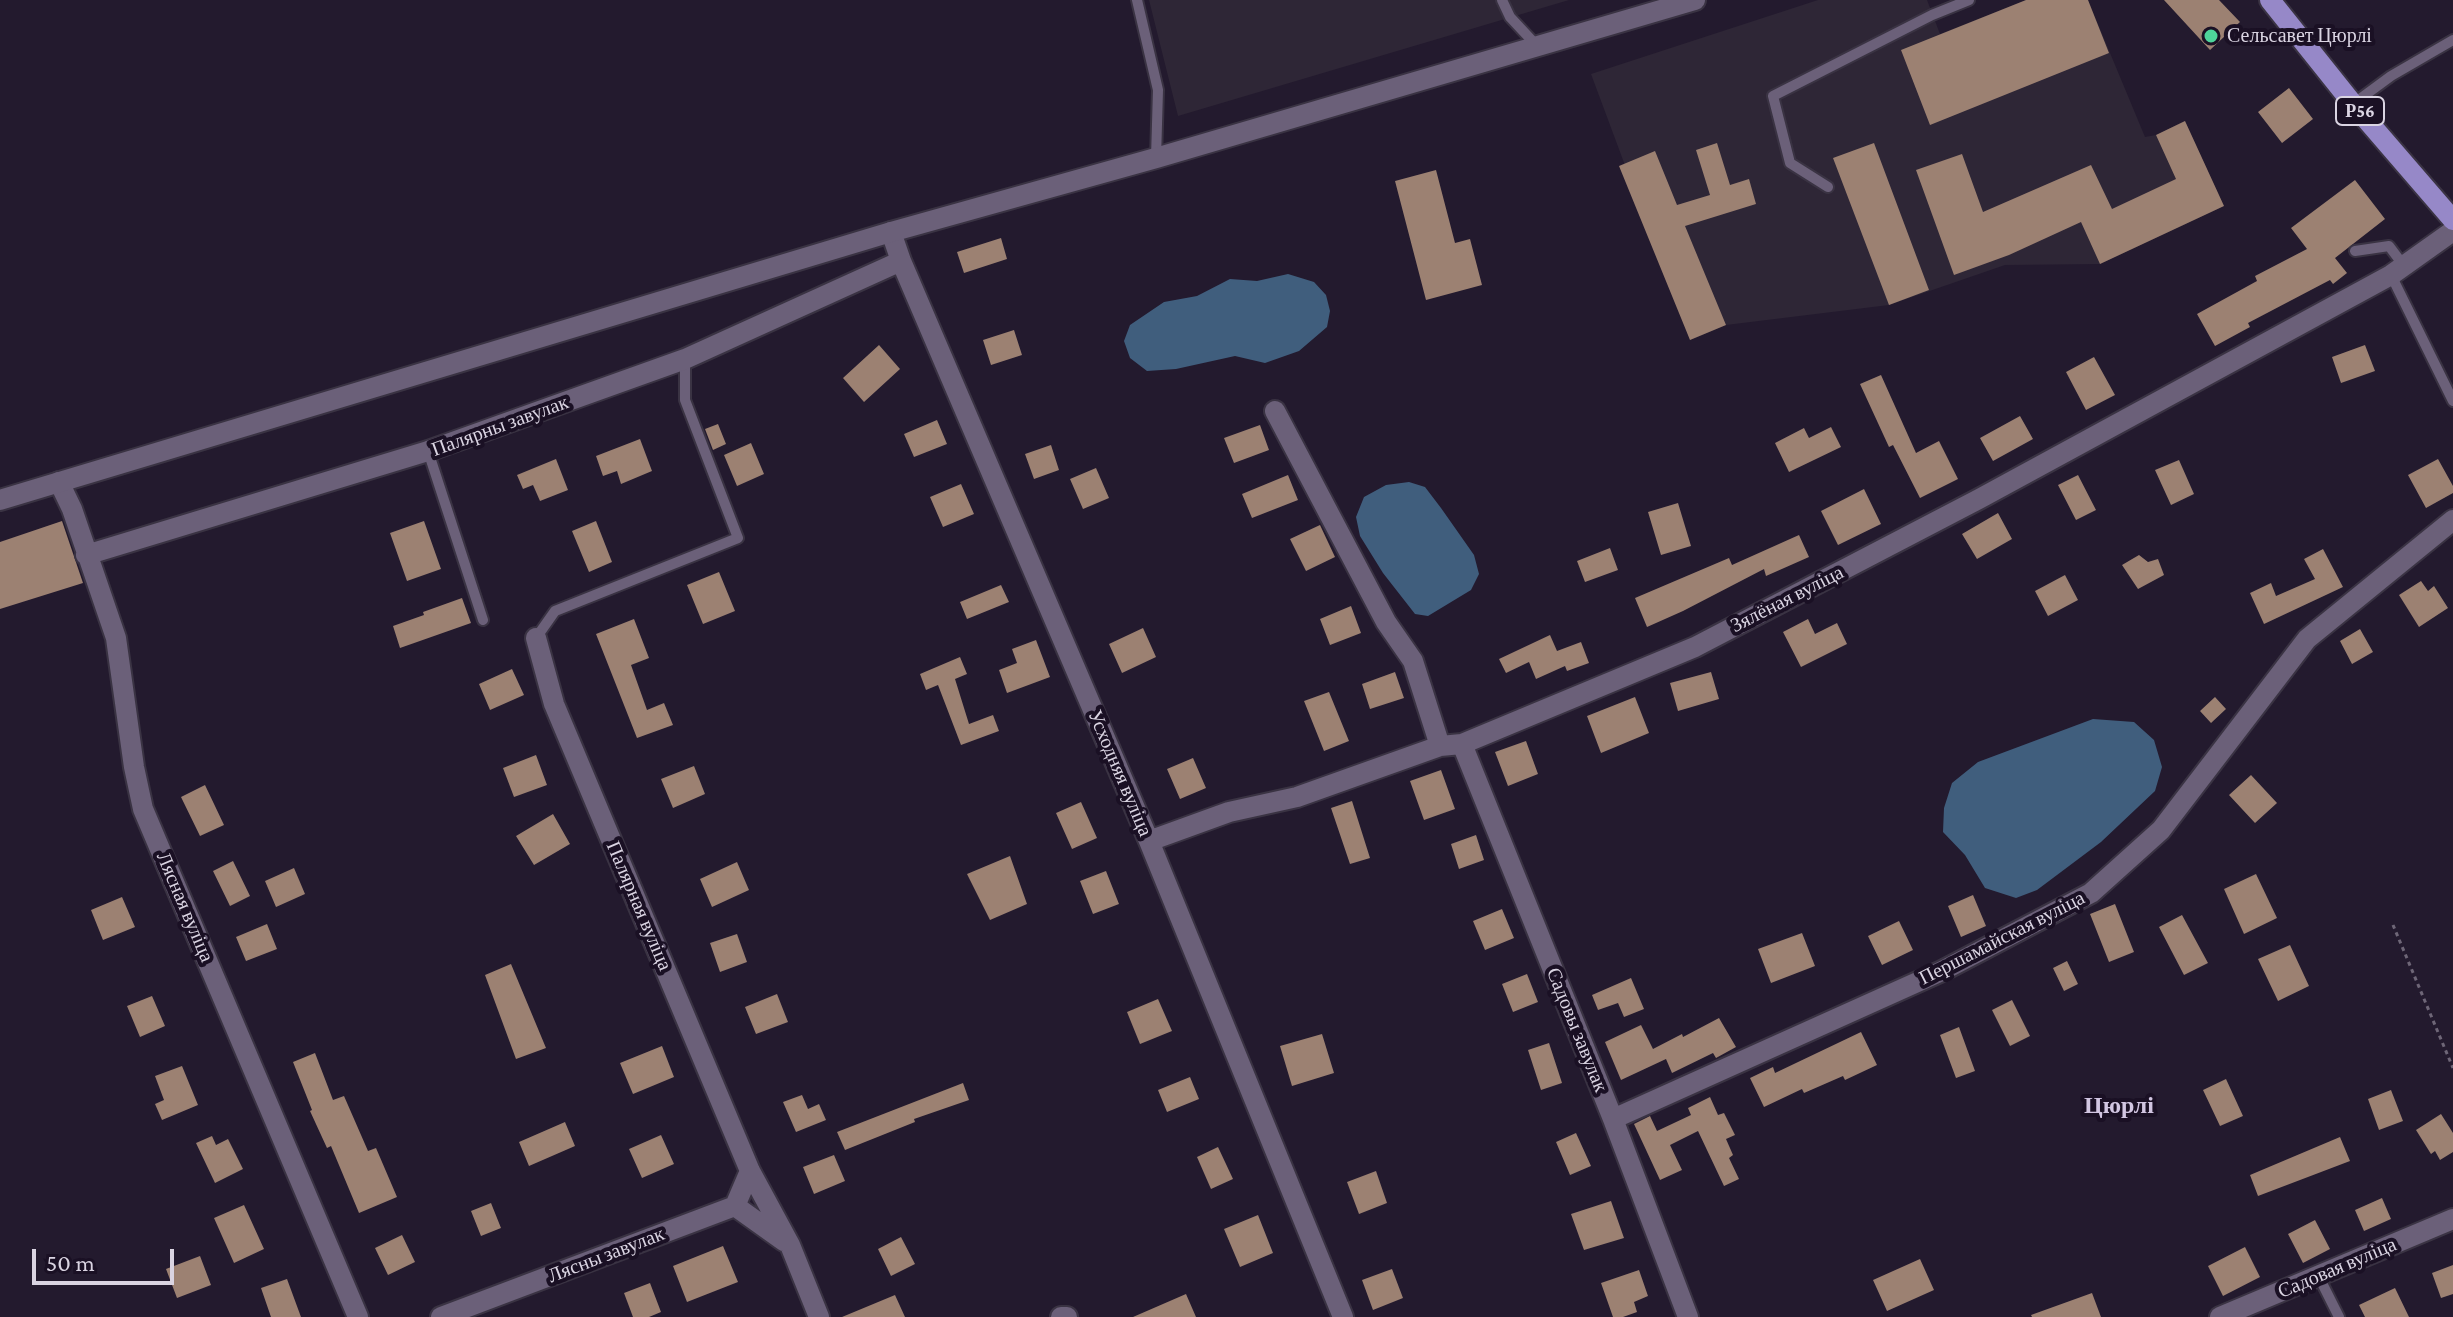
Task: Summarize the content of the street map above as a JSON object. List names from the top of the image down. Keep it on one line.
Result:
{"streets":{"main road":["Р56"],"street":["Палярны завулак","Зялёная вуліца","Усходняя вуліца","Палярная вуліца","Лясная вуліца","Першамайская вуліца","Садовы завулак","Лясны завулак","Садовая вуліца"]},"crossings":[["Палярны завулак","Усходняя вуліца"],["Палярны завулак","Лясная вуліца"],["Зялёная вуліца","Усходняя вуліца"],["Зялёная вуліца","Садовы завулак"],["Першамайская вуліца","Садовы завулак"]],"districts":["Цюрлі"],"places":["Сельсавет Цюрлі"],"scale_bar":"50 m"}
